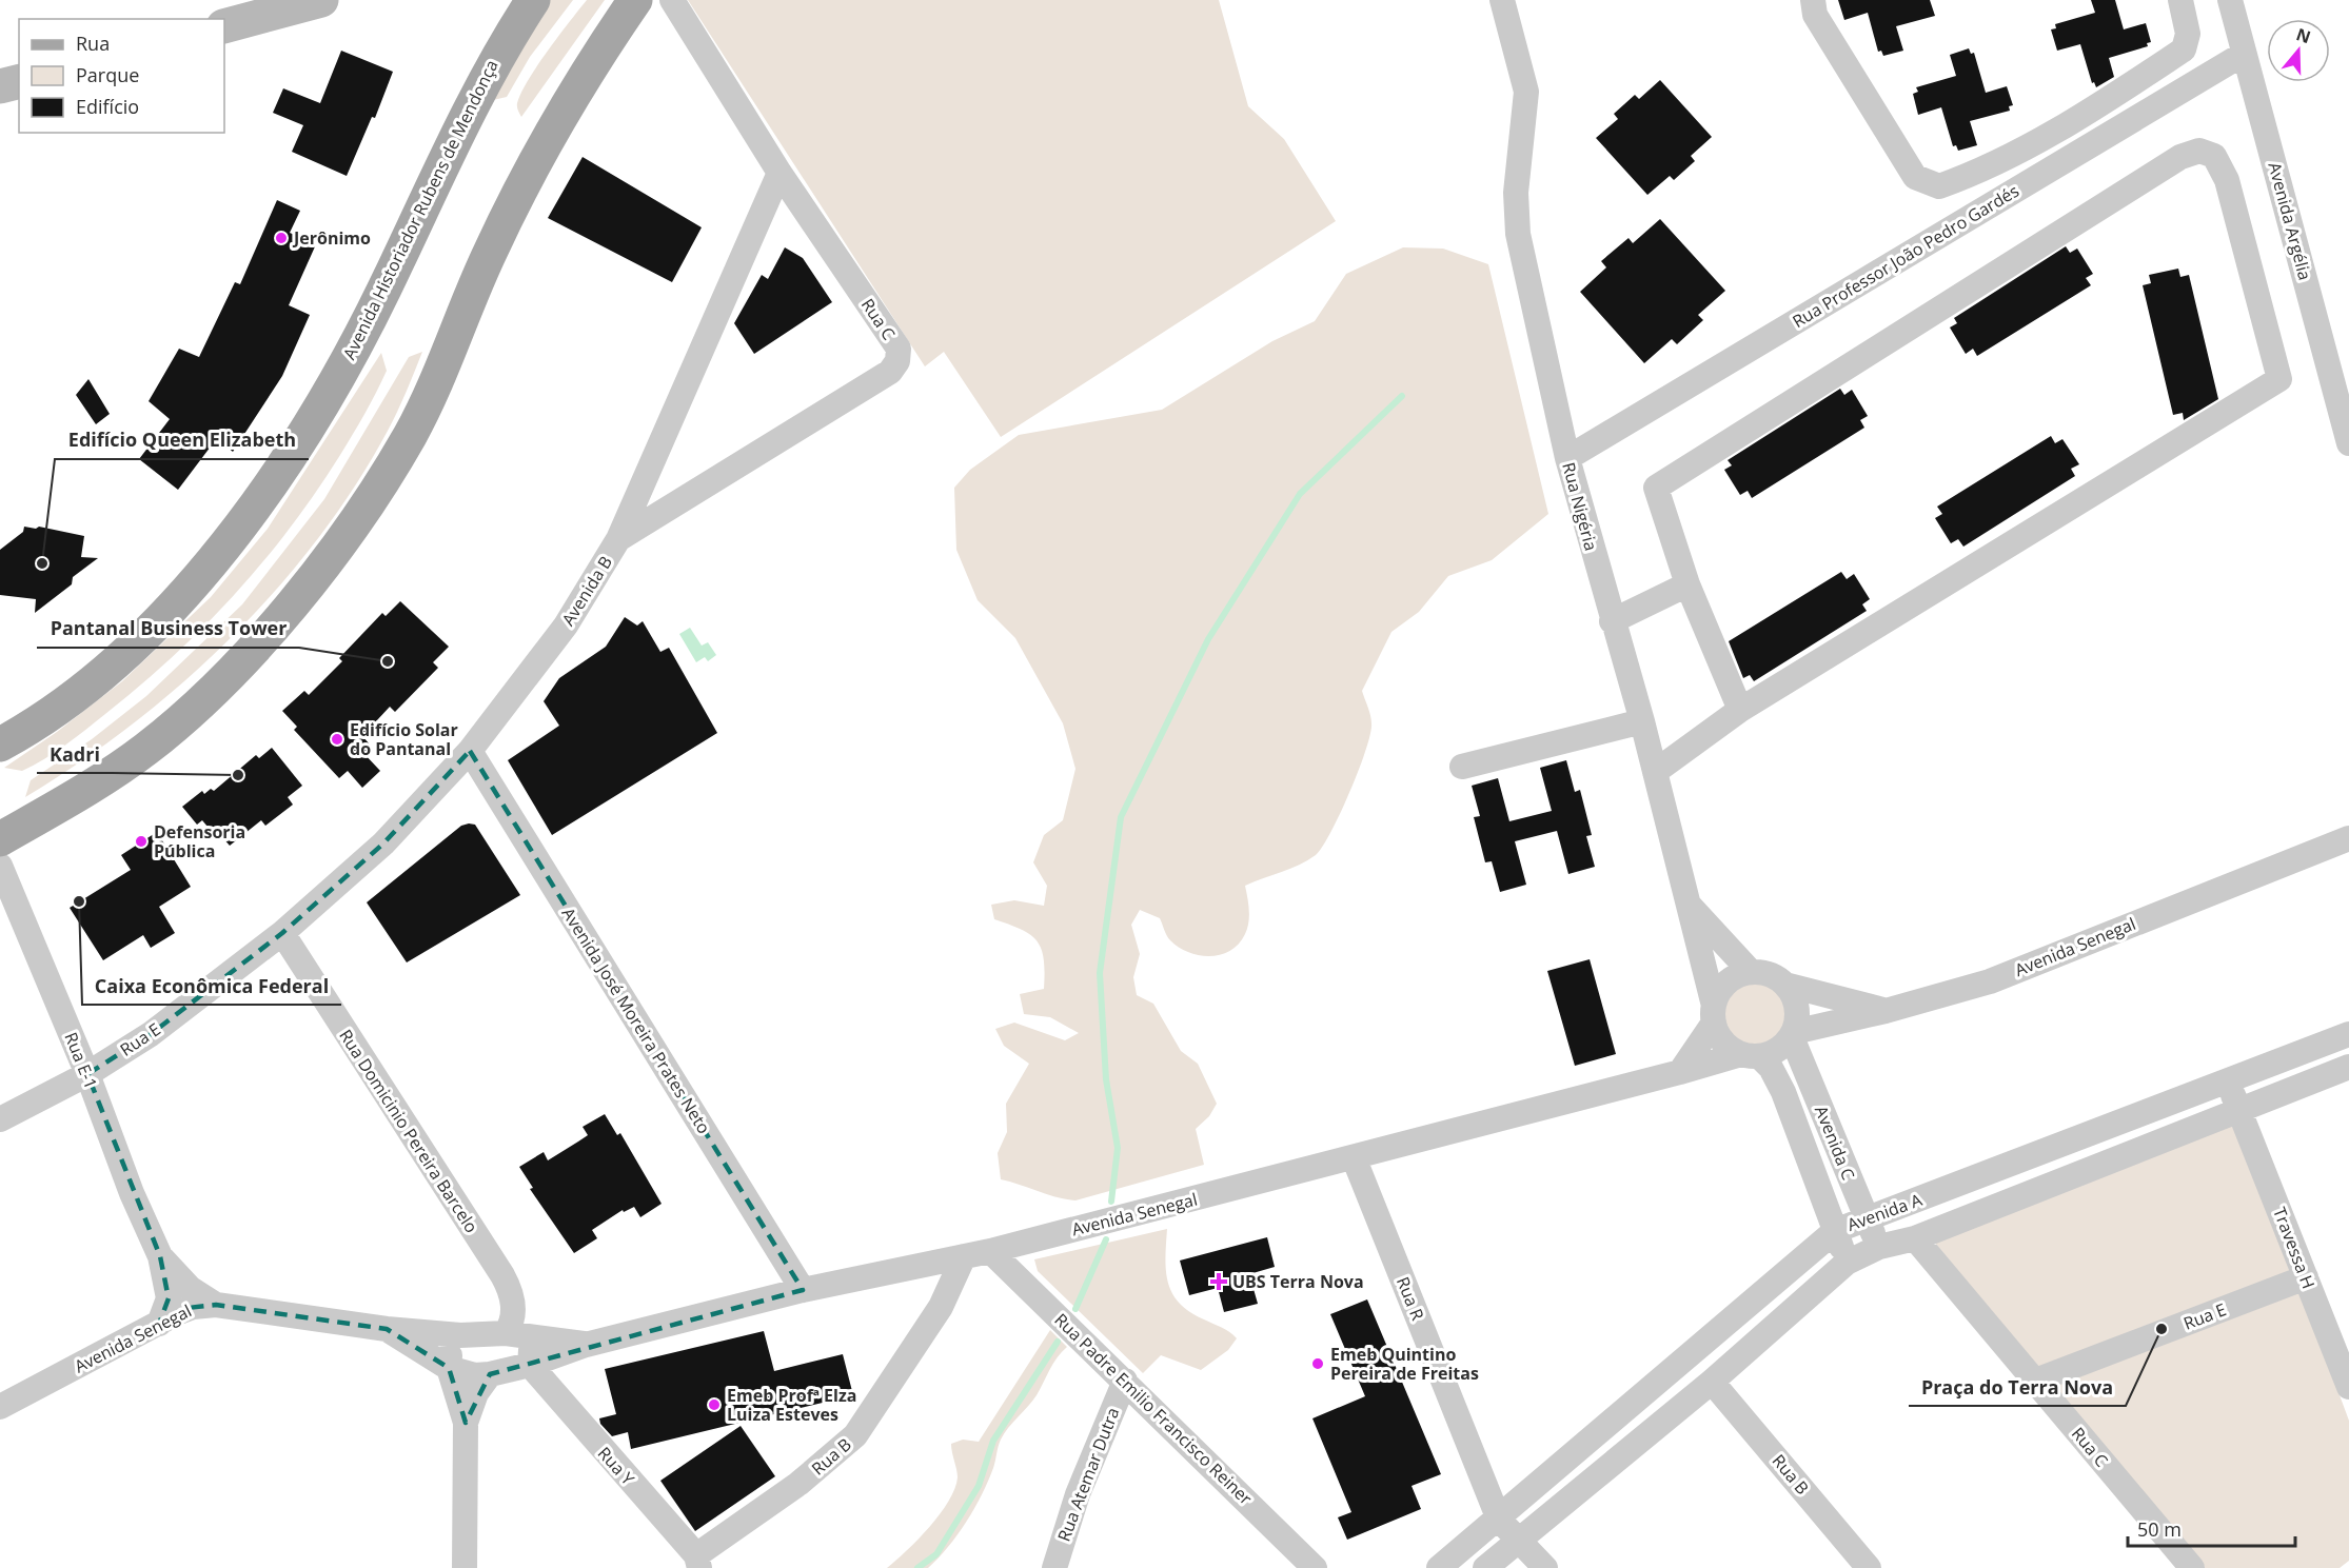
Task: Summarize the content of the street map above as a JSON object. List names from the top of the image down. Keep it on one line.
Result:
{"streets":{"main road":["Avenida Historiador Rubens de Mendonça"],"street":["Avenida Argélia","Rua Professor João Pedro Gardés","Rua C","Rua Nigéria","Avenida B","Avenida Senegal","Avenida José Moreira Prates Neto","Rua E","Rua E-1","Rua Domicinio Pereira Barcelo","Avenida C","Avenida A","Travessa H","Rua R","Rua Padre Emilio Francisco Reiner","Rua B","Rua Y","Rua Atemar Dutra"]},"crossings":[["Avenida Argélia","Rua Professor João Pedro Gardés"],["Rua Professor João Pedro Gardés","Rua Nigéria"],["Rua C","Avenida B"],["Rua C","Rua E"],["Rua C","Avenida A"],["Rua Nigéria","Avenida Senegal"],["Rua Nigéria","Avenida C"],["Avenida B","Avenida José Moreira Prates Neto"],["Avenida B","Rua E"],["Avenida B","Rua Domicinio Pereira Barcelo"],["Avenida Senegal","Avenida José Moreira Prates Neto"],["Avenida Senegal","Rua E-1"],["Avenida Senegal","Rua Domicinio Pereira Barcelo"],["Avenida Senegal","Avenida C"],["Avenida Senegal","Rua R"],["Avenida Senegal","Rua Padre Emilio Francisco Reiner"],["Avenida Senegal","Rua B"],["Avenida Senegal","Rua Y"],["Rua E","Rua E-1"],["Rua E","Rua Domicinio Pereira Barcelo"],["Rua E","Travessa H"],["Avenida C","Avenida A"],["Avenida A","Travessa H"],["Avenida A","Rua R"],["Avenida A","Rua B"],["Rua Padre Emilio Francisco Reiner","Rua Atemar Dutra"],["Rua B","Rua Y"]],"places":{"other":["Jerônimo","Edifício Queen Elizabeth","Pantanal Business Tower","Edifício Solar do Pantanal","Kadri","Defensoria Pública","Caixa Econômica Federal","Praça do Terra Nova","Emeb Quintino Pereira de Freitas","Emeb Profª Elza Luiza Esteves"],"health":["UBS Terra Nova"]},"legend":["Rua","Parque","Edifício"],"scale_bar":"50 m","north":"top"}
